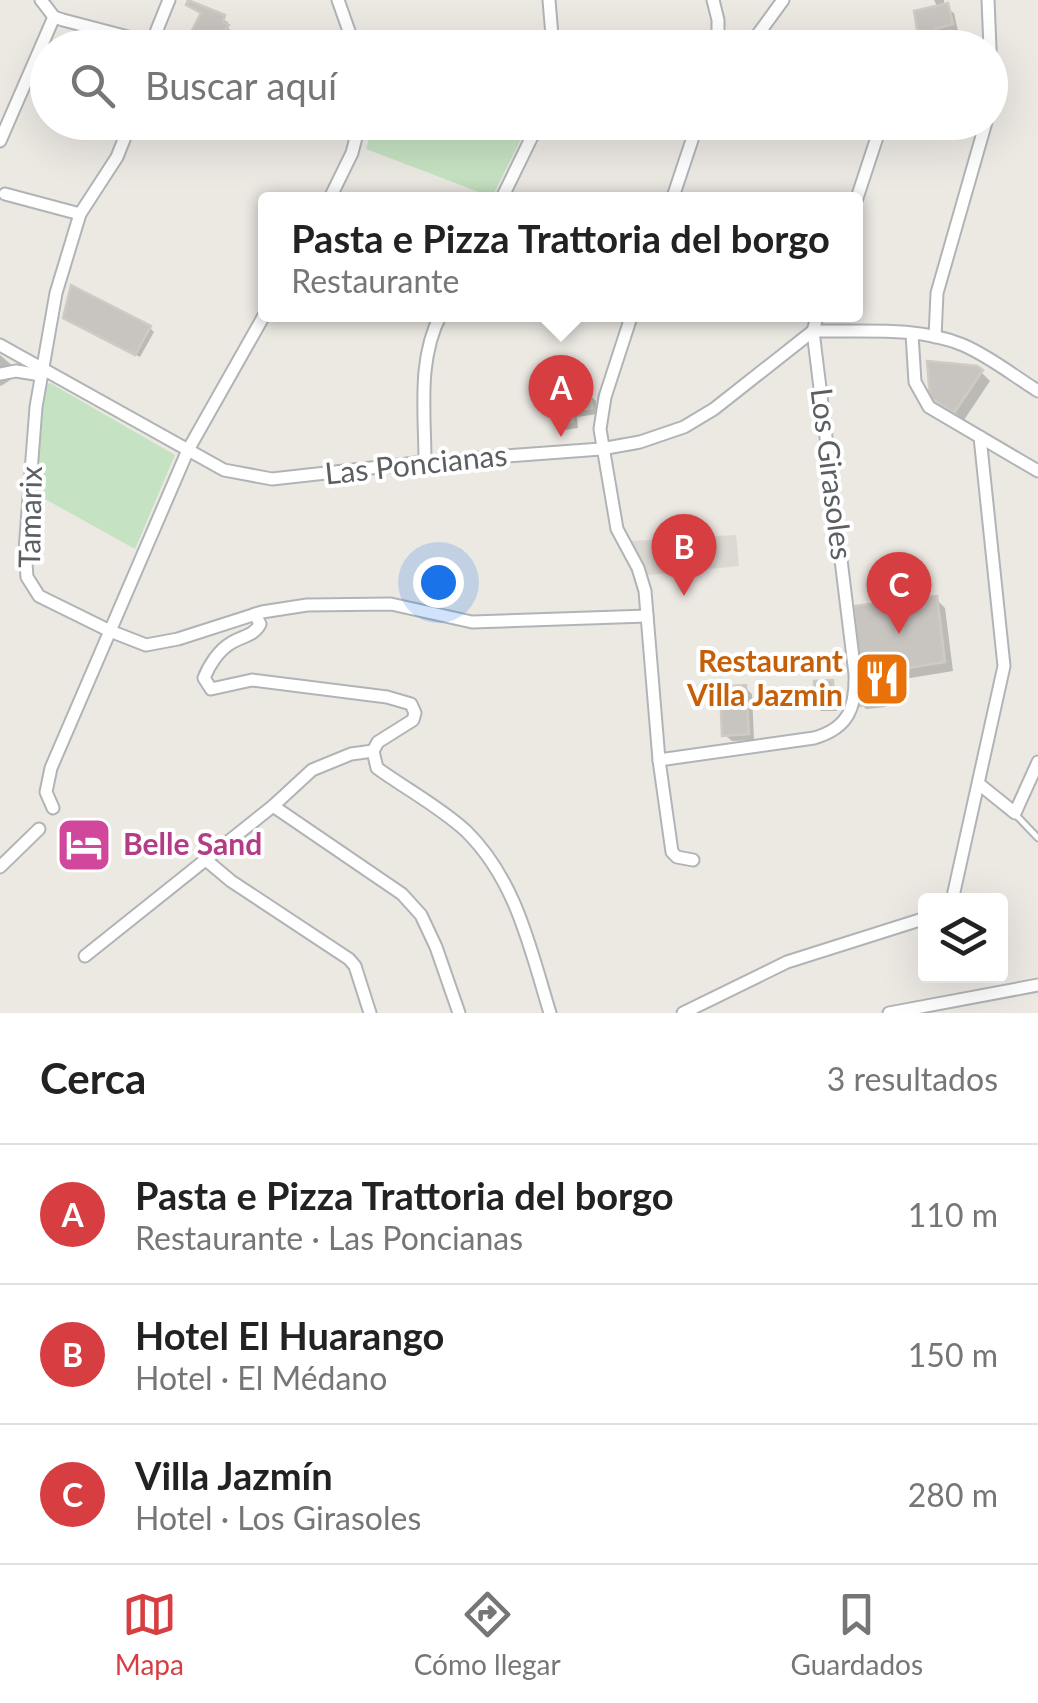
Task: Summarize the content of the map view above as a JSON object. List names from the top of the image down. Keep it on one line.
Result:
{"streets":{"street":["Las Poncianas","Los Girasoles","Tamarix"]},"crossings":[["Las Poncianas","Los Girasoles"],["Las Poncianas","Tamarix"]],"places":{"restaurant":["Restaurant Villa Jazmin"],"hotel":["Belle Sand"]},"page":{"search":"Buscar aquí","popup":["Pasta e Pizza Trattoria del borgo","Restaurante"],"pins":["A","B","C"],"heading":["Cerca","3 resultados"],"list":[{"mark":"A","name":"Pasta e Pizza Trattoria del borgo","note":"Restaurante · Las Poncianas","value":"110 m"},{"mark":"B","name":"Hotel El Huarango","note":"Hotel · El Médano","value":"150 m"},{"mark":"C","name":"Villa Jazmín","note":"Hotel · Los Girasoles","value":"280 m"}],"nav":["Mapa","Cómo llegar","Guardados"]}}
